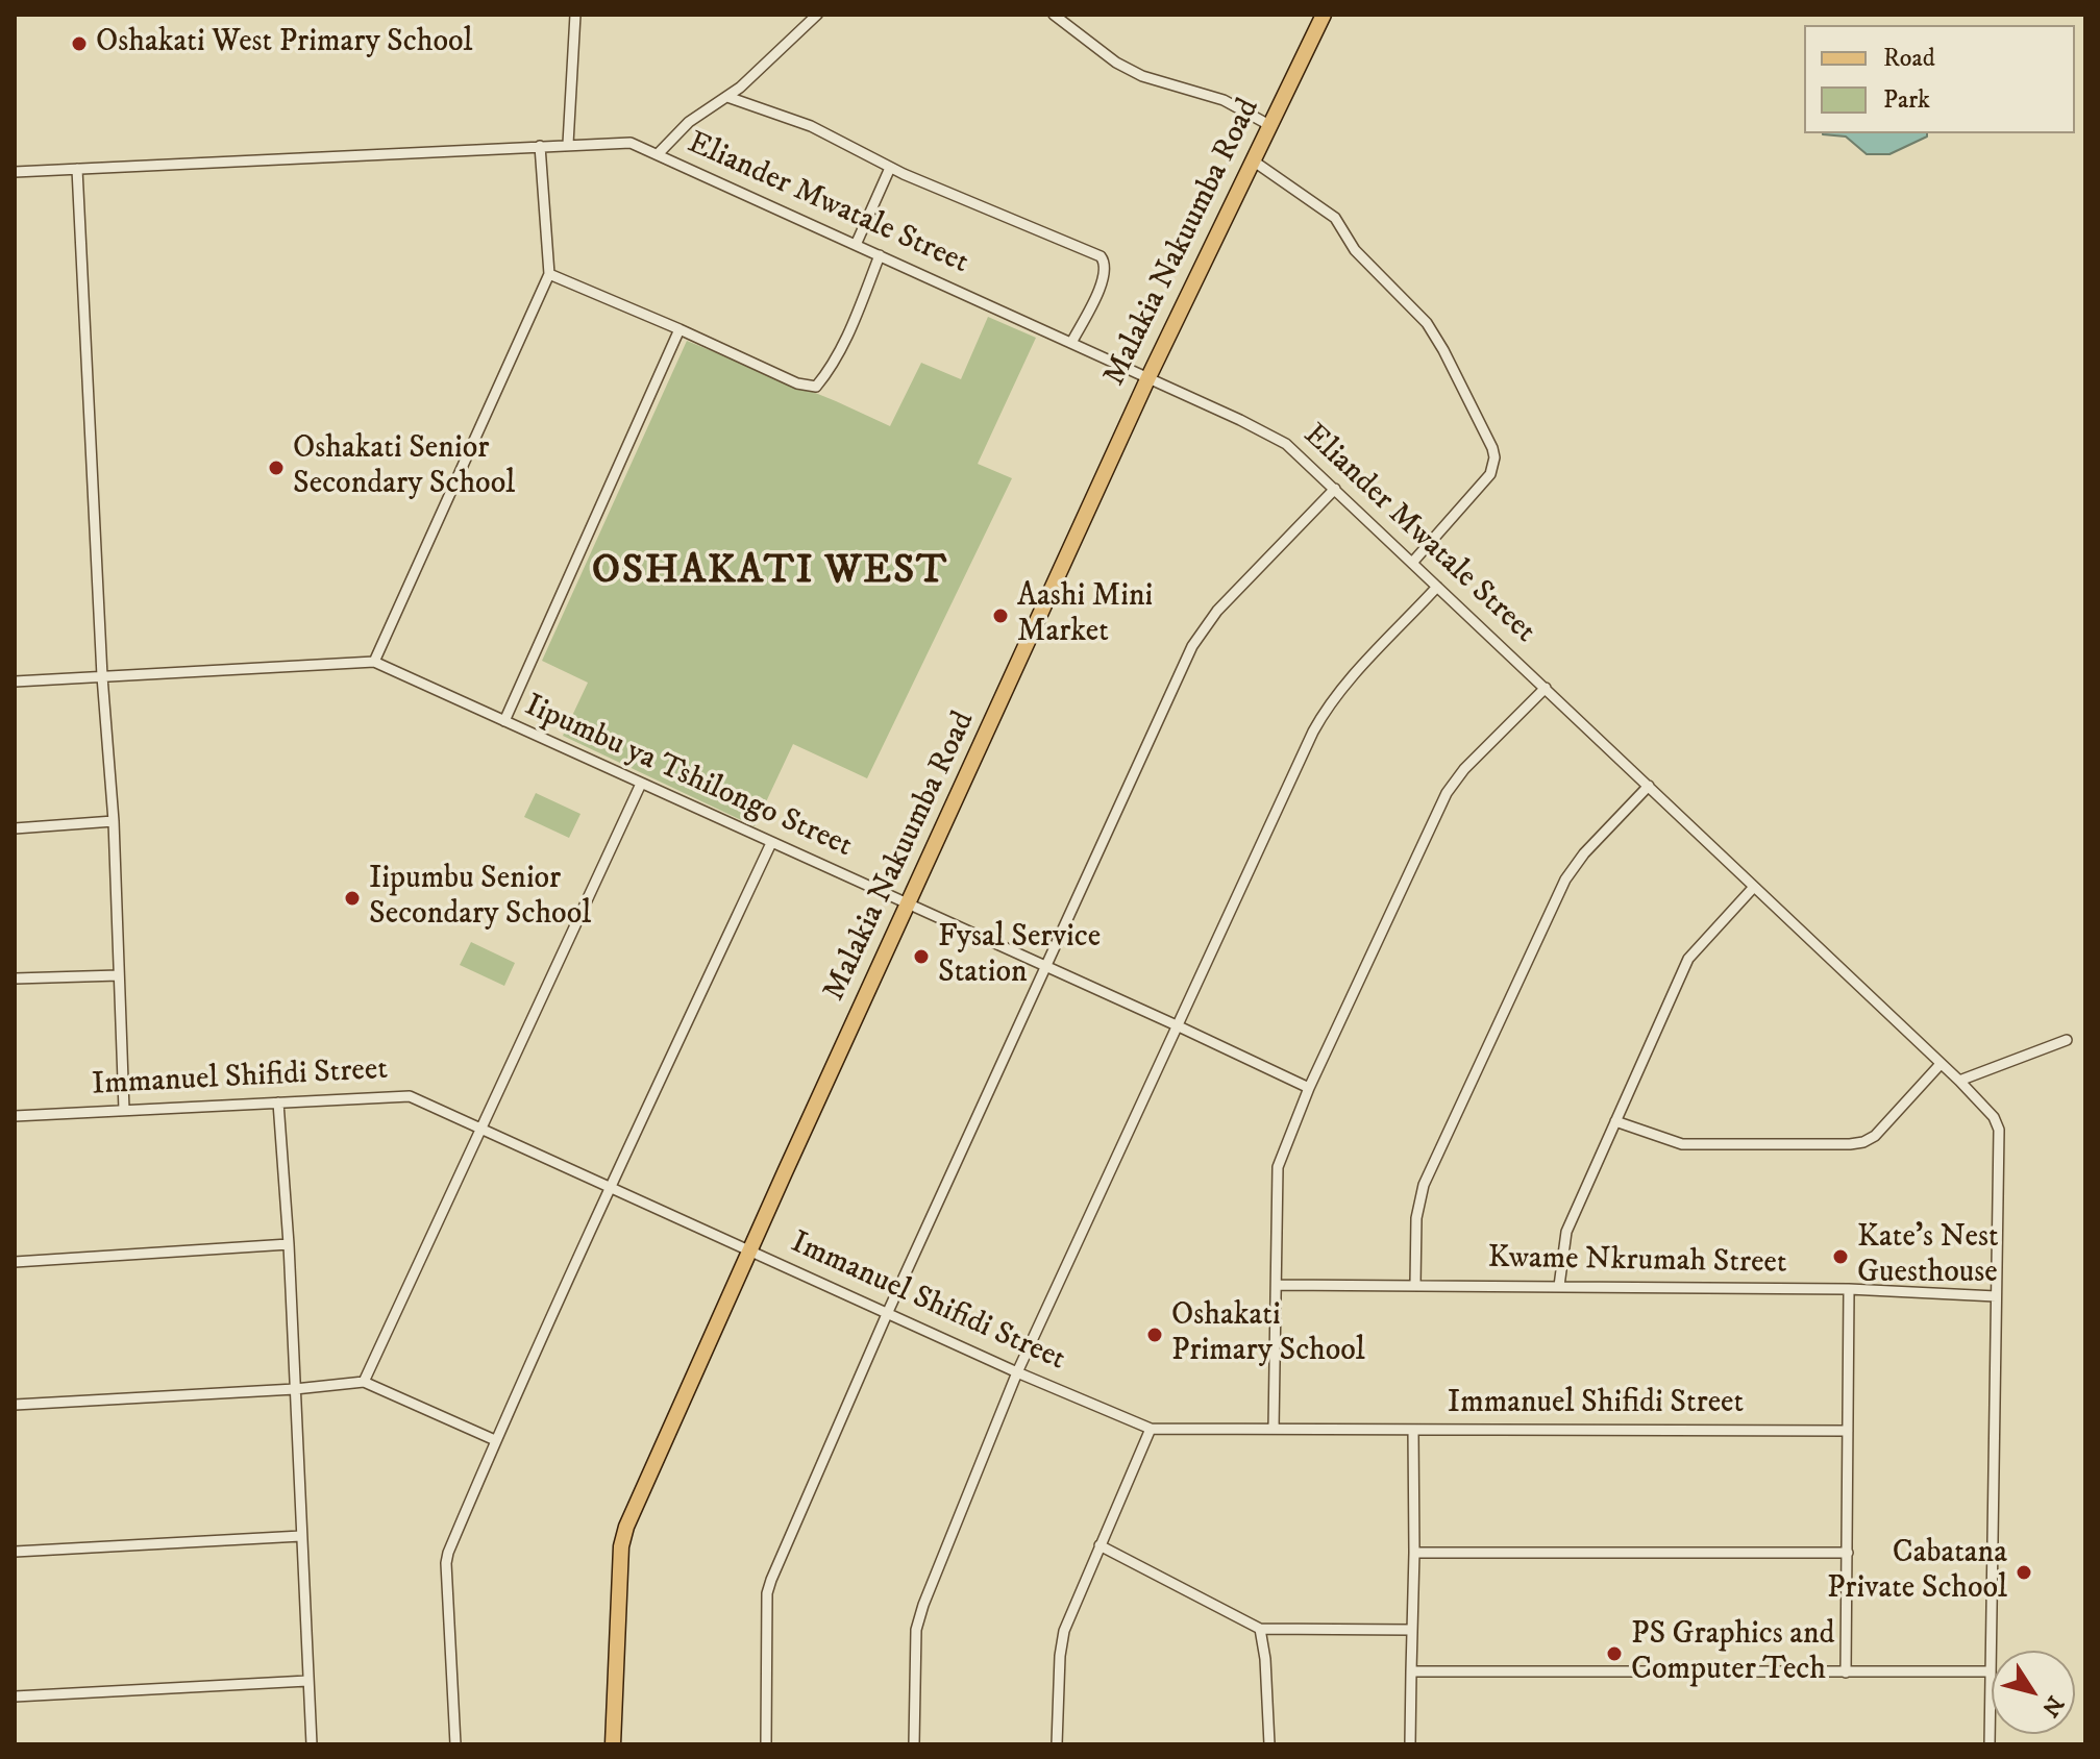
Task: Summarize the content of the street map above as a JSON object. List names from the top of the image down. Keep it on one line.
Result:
{"streets":{"main road":["Malakia Nakuumba Road"],"street":["Eliander Mwatale Street","Iipumbu ya Tshilongo Street","Immanuel Shifidi Street","Kwame Nkrumah Street"]},"crossings":[["Eliander Mwatale Street","Malakia Nakuumba Road"],["Eliander Mwatale Street","Kwame Nkrumah Street"],["Malakia Nakuumba Road","Iipumbu ya Tshilongo Street"],["Malakia Nakuumba Road","Immanuel Shifidi Street"]],"districts":["OSHAKATI WEST"],"places":["Oshakati West Primary School","Oshakati Senior Secondary School","Aashi Mini Market","Iipumbu Senior Secondary School","Fysal Service Station","Kate's Nest Guesthouse","Oshakati Primary School","Cabatana Private School","PS Graphics and Computer Tech"],"legend":["Road","Park"],"north":"bottom right"}
